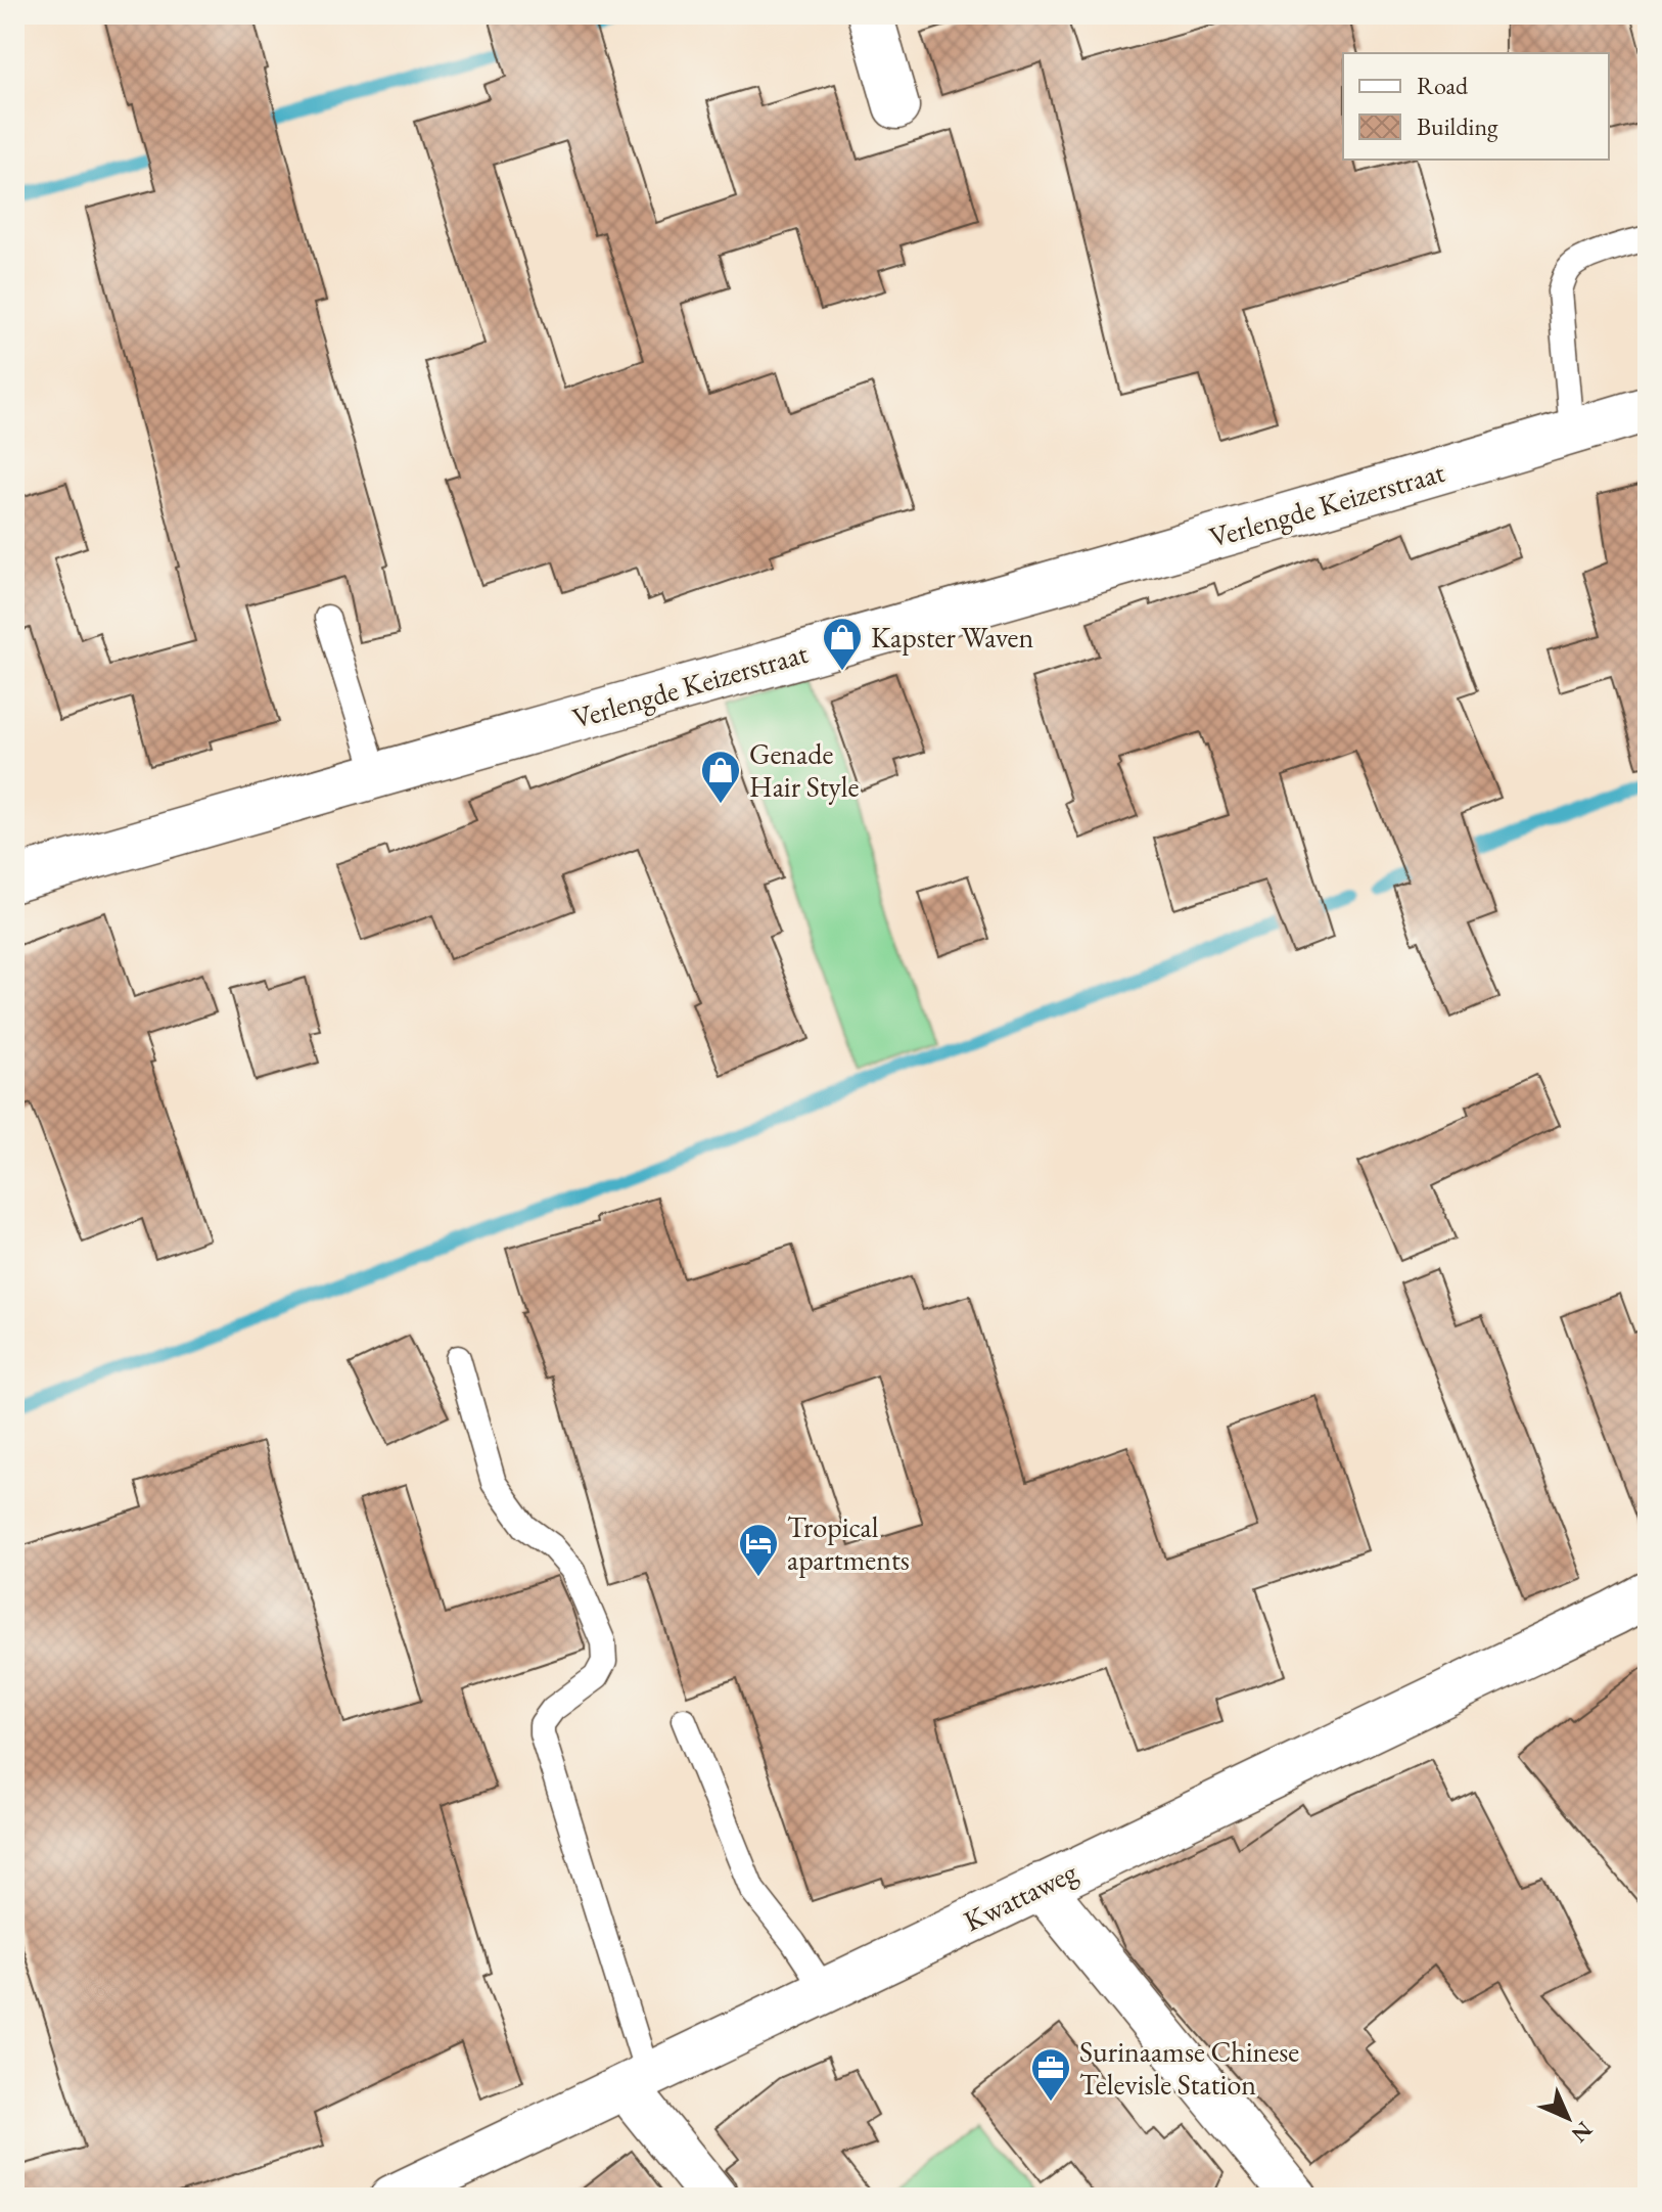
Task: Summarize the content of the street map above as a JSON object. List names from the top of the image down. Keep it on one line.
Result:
{"streets":{"main road":["Verlengde Keizerstraat","Kwattaweg"]},"places":{"shop":["Kapster Waven","Genade Hair Style"],"hotel":["Tropical apartments"],"office":["Surinaamse Chinese Televisle Station"]},"legend":["Road","Building"],"north":"bottom right"}
